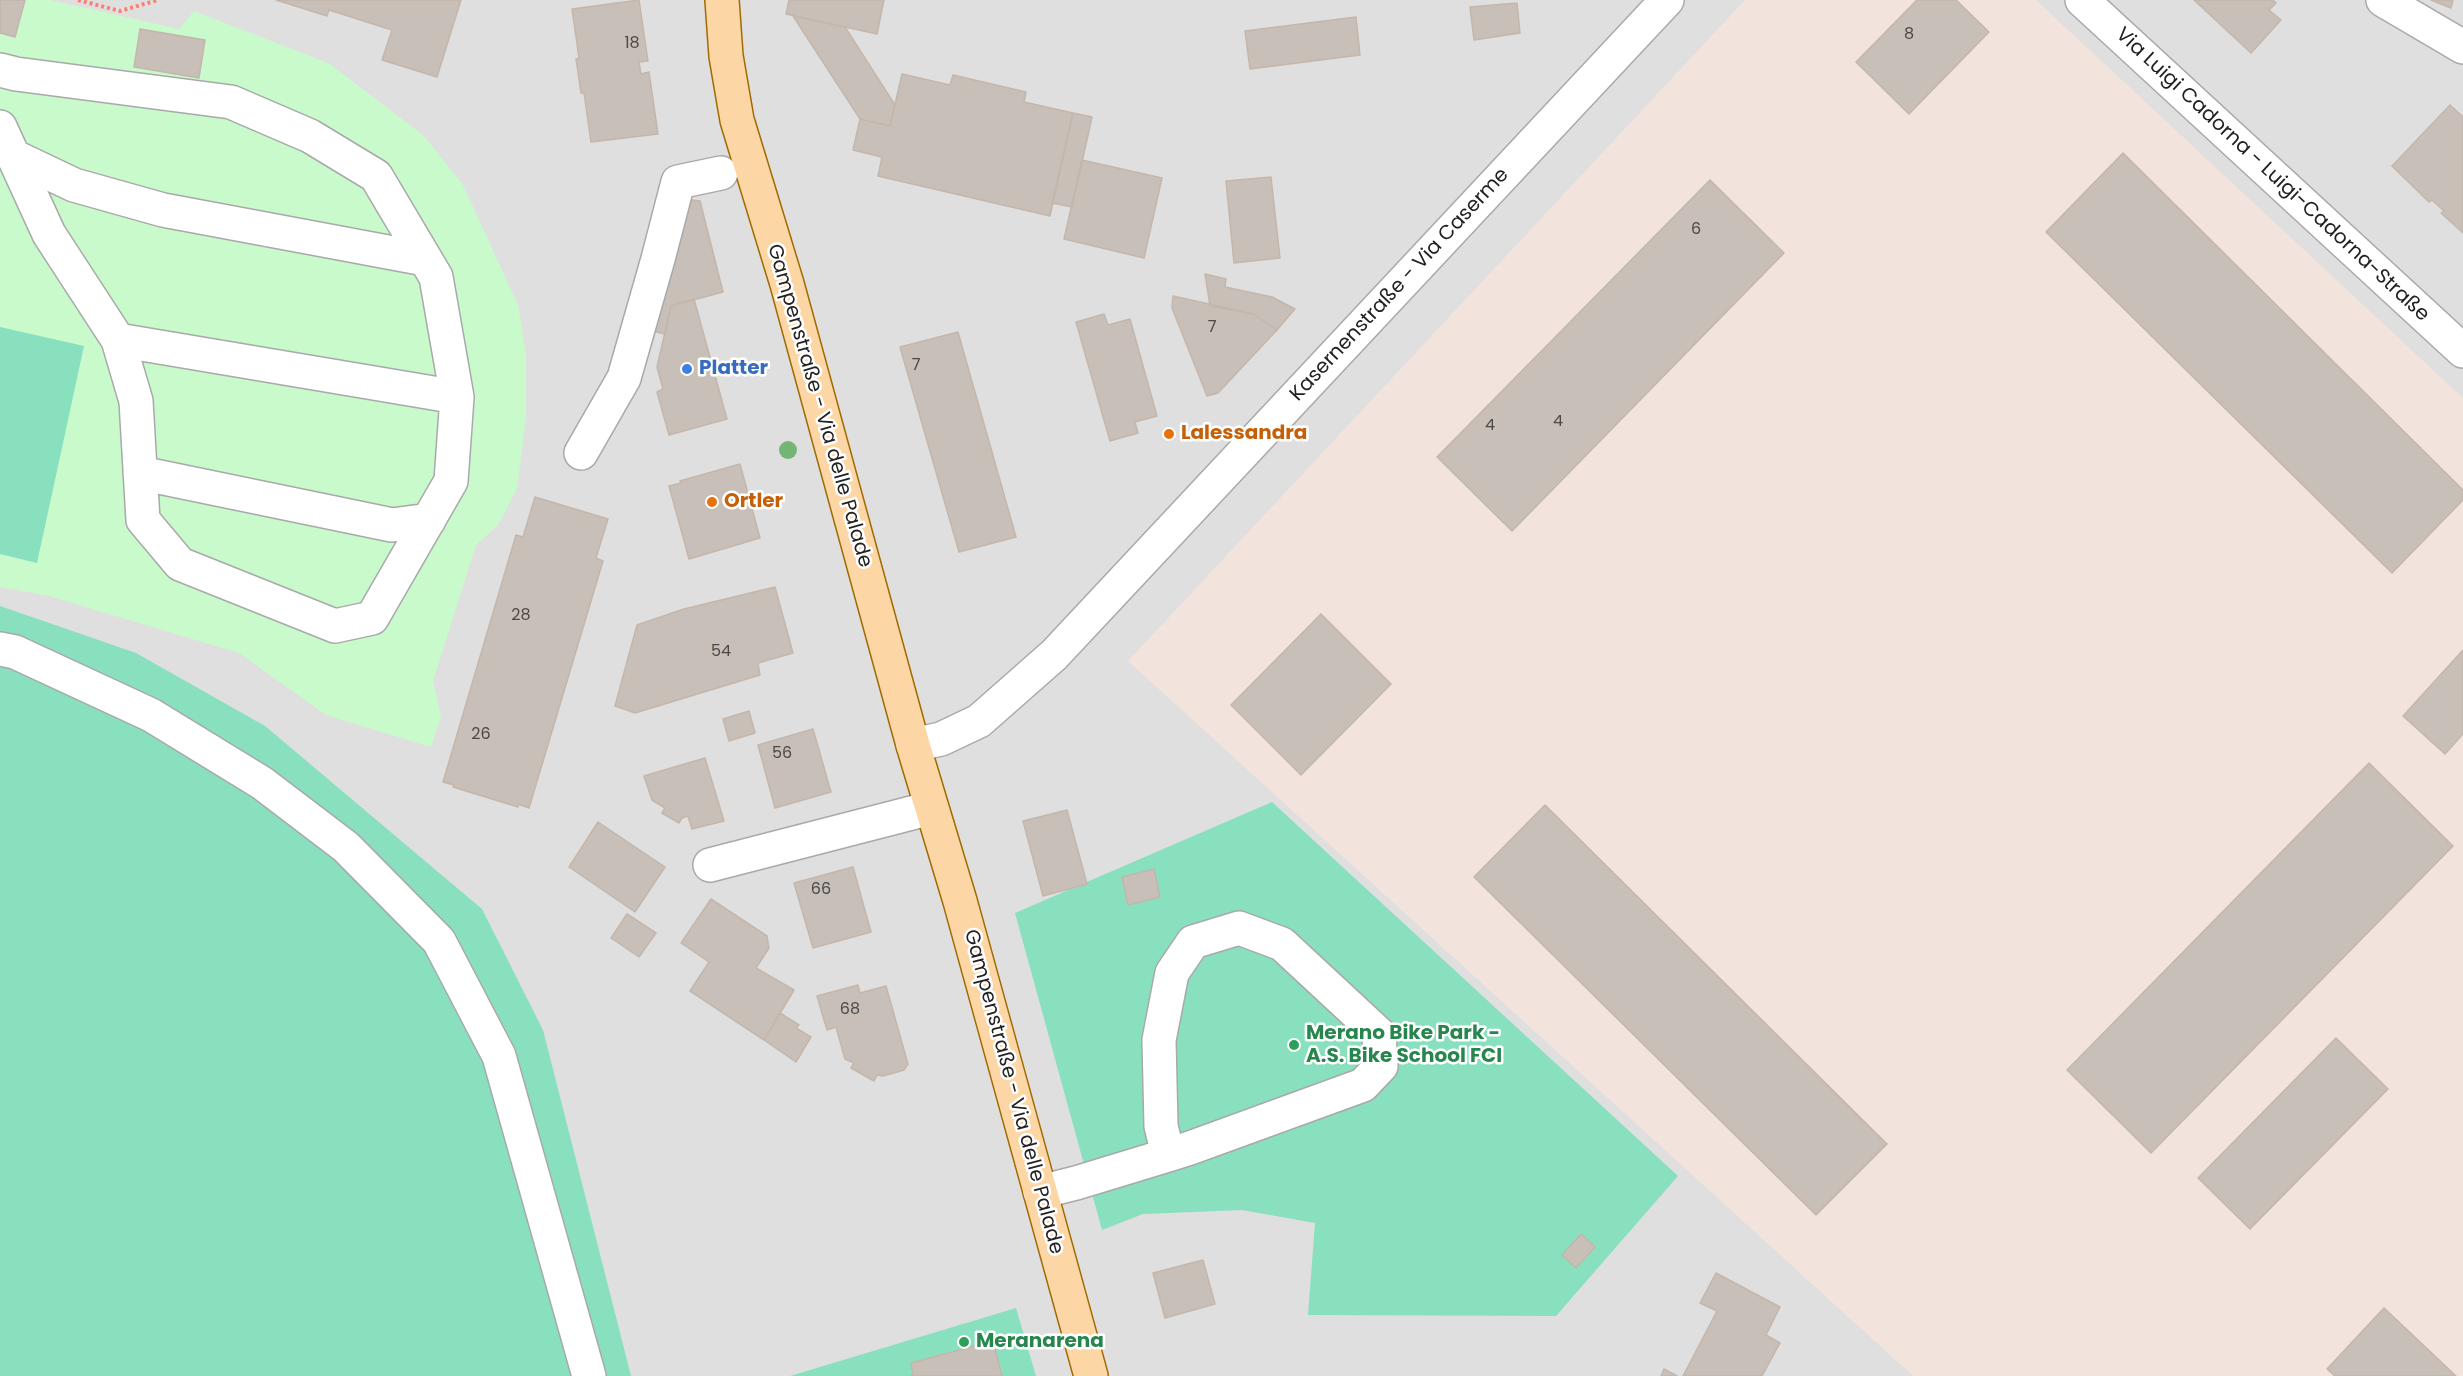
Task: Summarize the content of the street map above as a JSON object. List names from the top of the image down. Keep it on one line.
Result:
{"streets":{"main road":["Gampenstraße - Via delle Palade"],"street":["Via Luigi Cadorna - Luigi-Cadorna-Straße","Kasernenstraße - Via Caserme"]},"crossings":[["Kasernenstraße - Via Caserme","Gampenstraße - Via delle Palade"]],"places":["Platter","Lalessandra","Ortler","Merano Bike Park - A.S. Bike School FCI","Meranarena"],"house_numbers":["8","18","6","7","7","4","4","28","54","26","56","66","68"]}
